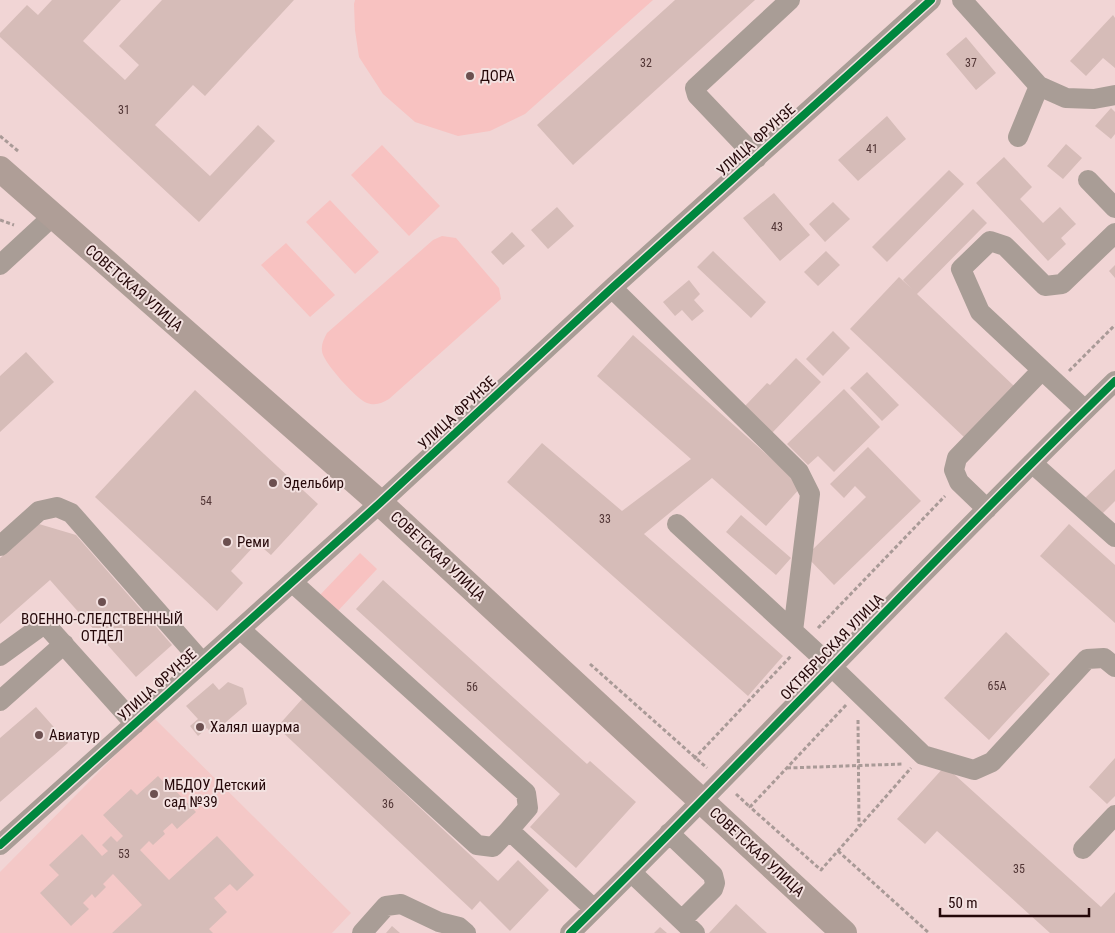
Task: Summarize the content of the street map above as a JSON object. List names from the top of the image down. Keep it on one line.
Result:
{"streets":{"main road":["СОВЕТСКАЯ УЛИЦА"],"street":["УЛИЦА ФРУНЗЕ","ОКТЯБРЬСКАЯ УЛИЦА"]},"crossings":[["УЛИЦА ФРУНЗЕ","СОВЕТСКАЯ УЛИЦА"],["СОВЕТСКАЯ УЛИЦА","ОКТЯБРЬСКАЯ УЛИЦА"]],"places":["ДОРА","Эдельбир","Реми","ВОЕННО-СЛЕДСТВЕННЫЙ ОТДЕЛ","Халял шаурма","Авиатур","МБДОУ Детский сад №39"],"house_numbers":["32","37","31","41","43","54","33","65А","56","36","53","35"],"scale_bar":"50 m"}
